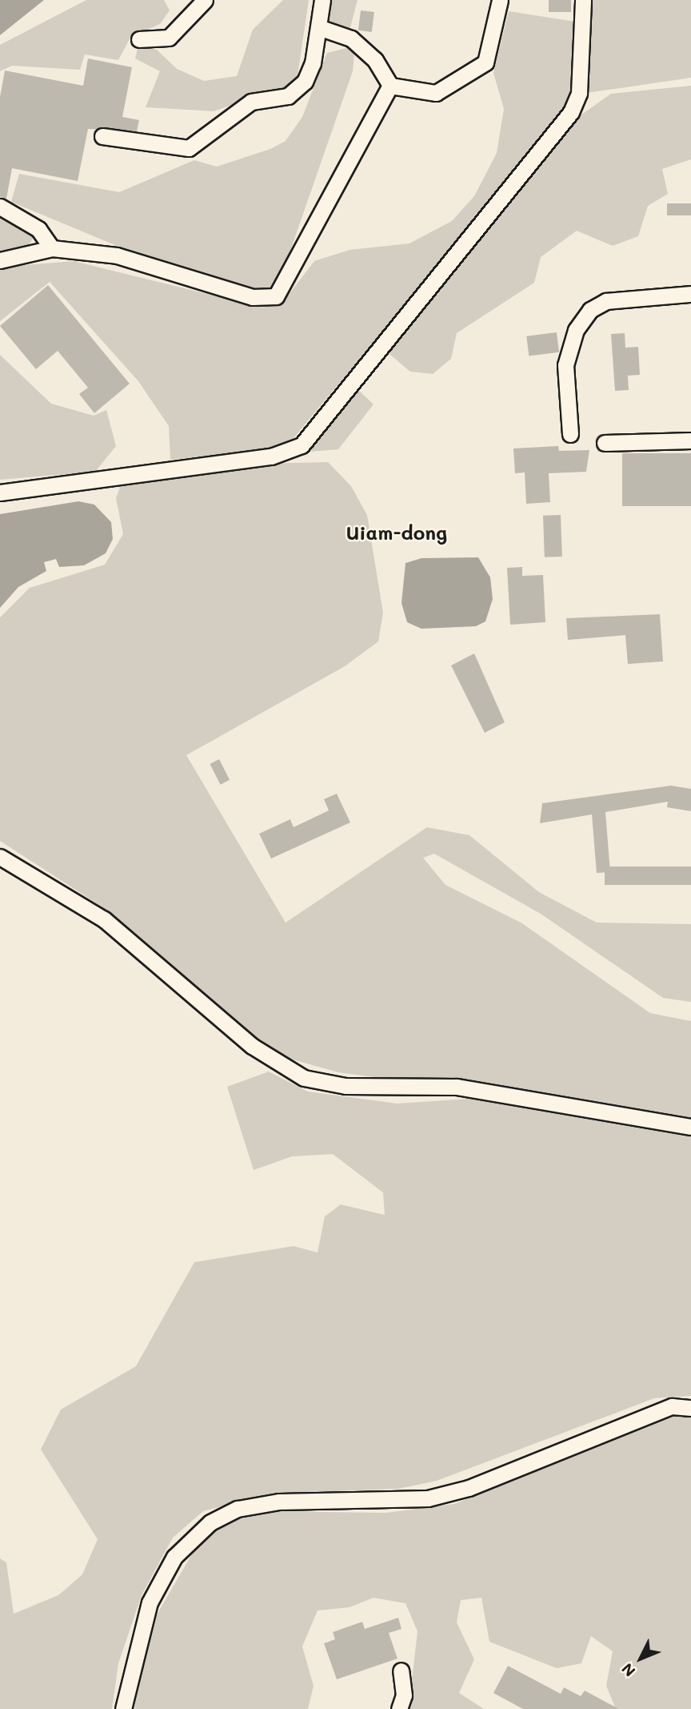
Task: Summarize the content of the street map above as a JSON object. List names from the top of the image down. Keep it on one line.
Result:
{"districts":["Uiam-dong"],"north":"bottom left"}
